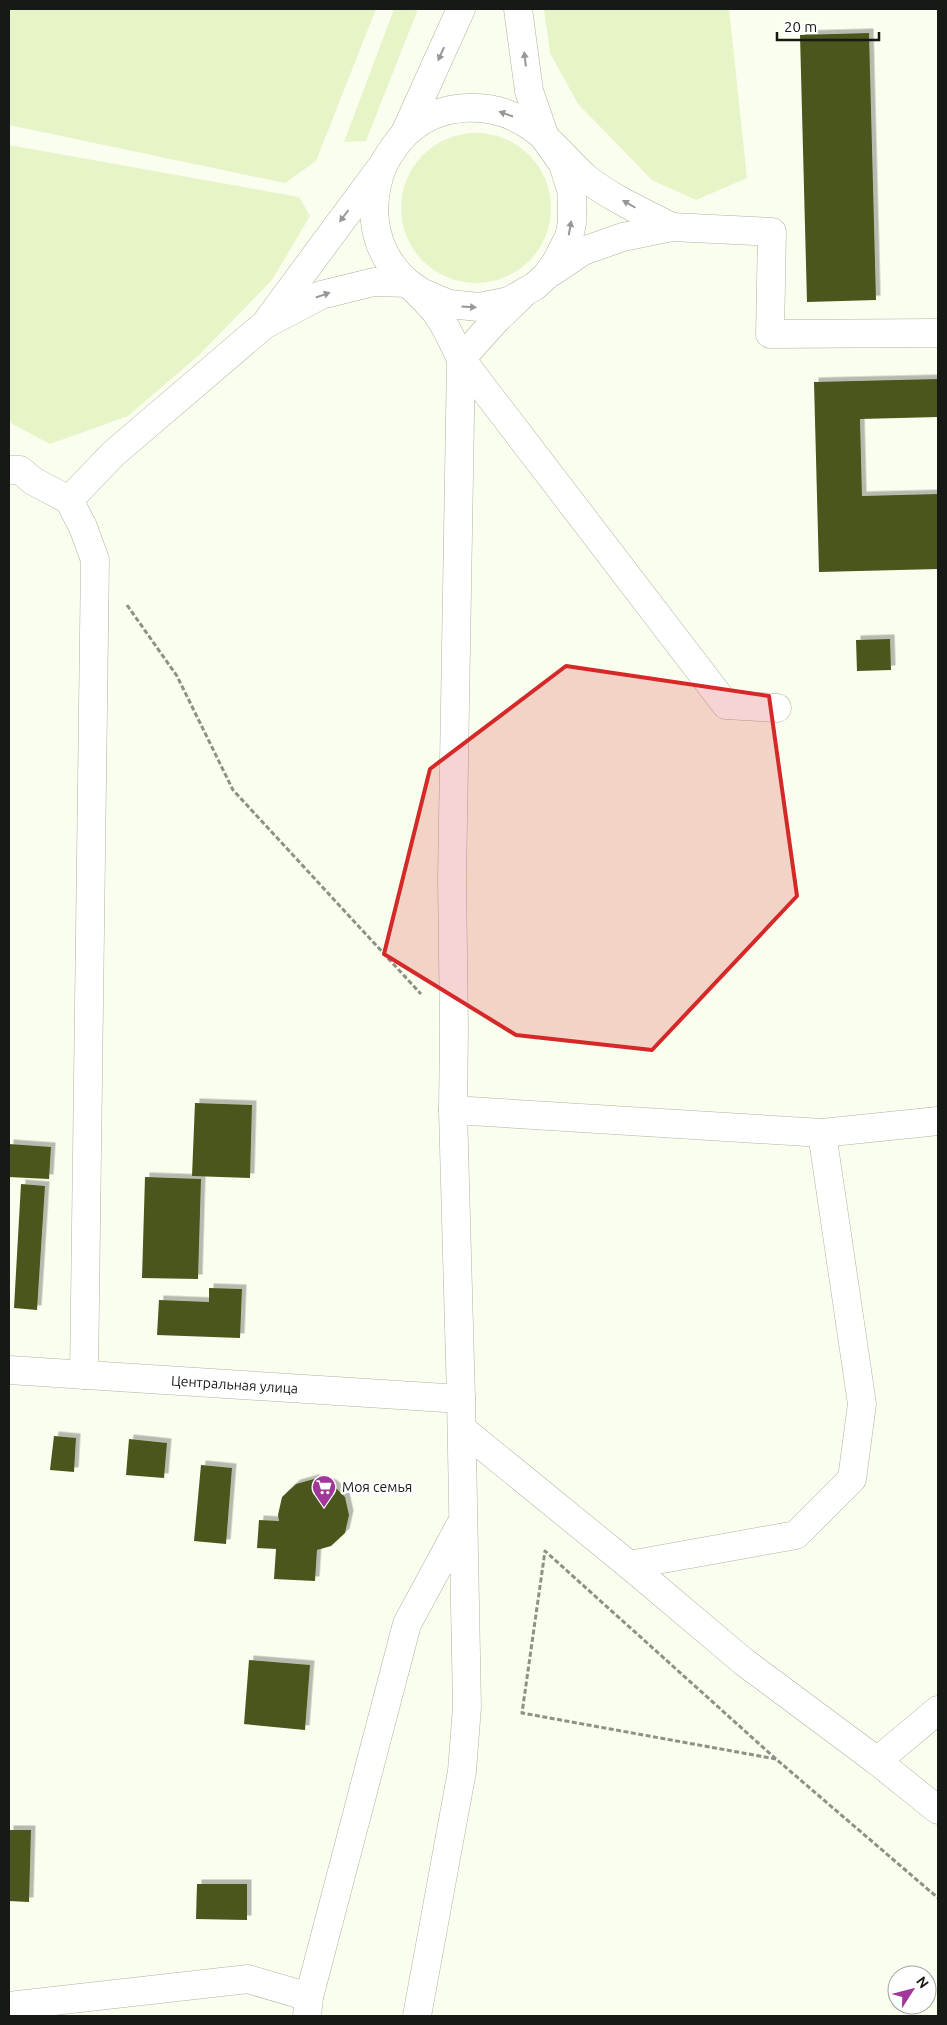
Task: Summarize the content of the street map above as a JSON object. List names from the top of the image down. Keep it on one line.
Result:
{"streets":{"street":["Центральная улица"]},"places":{"supermarket":["Моя семья"]},"scale_bar":"20 m","north":"top right"}
